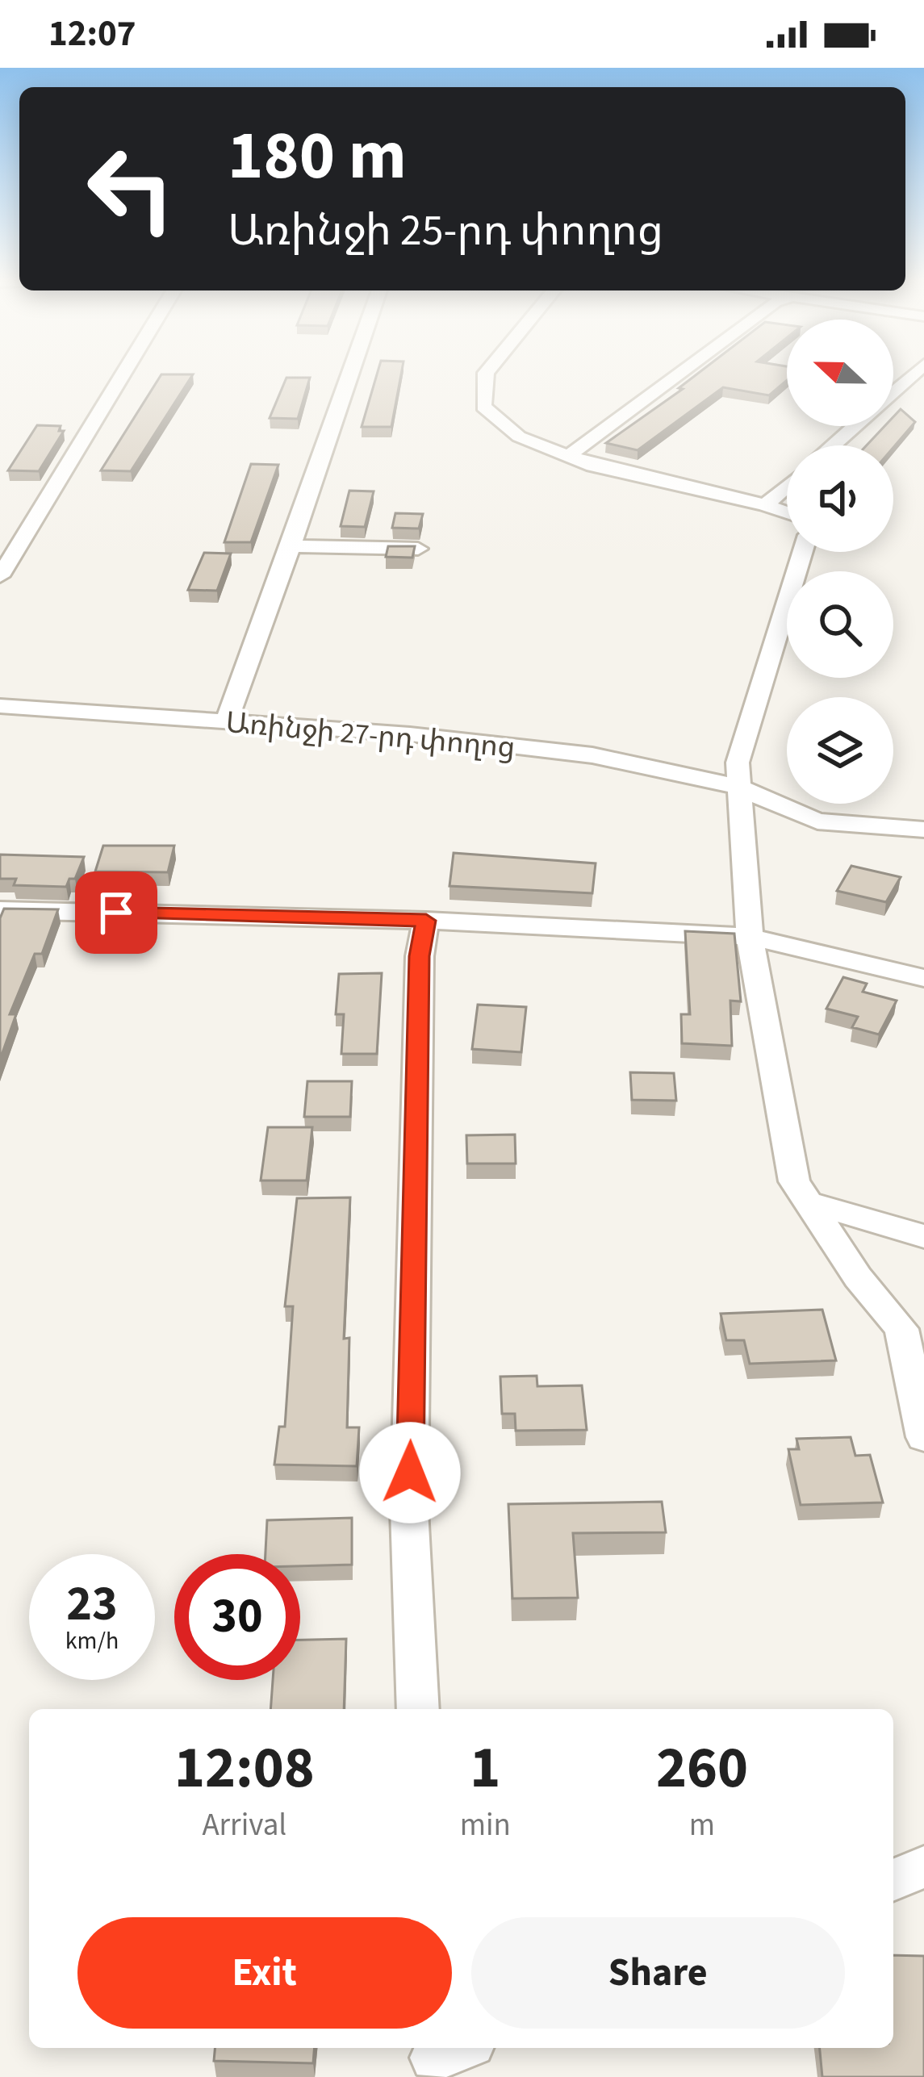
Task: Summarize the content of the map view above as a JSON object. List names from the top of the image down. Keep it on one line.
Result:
{"streets":{"street":["Առինջի 27-րդ փողոց"]},"north":"left","page":{"status":"12:07","turn":["180 m","Առինջի 25-րդ փողոց"],"speed":"23 km/h","limit":"30","eta":["12:08","Arrival","1","min","260","m"],"buttons":["Exit","Share"]}}
